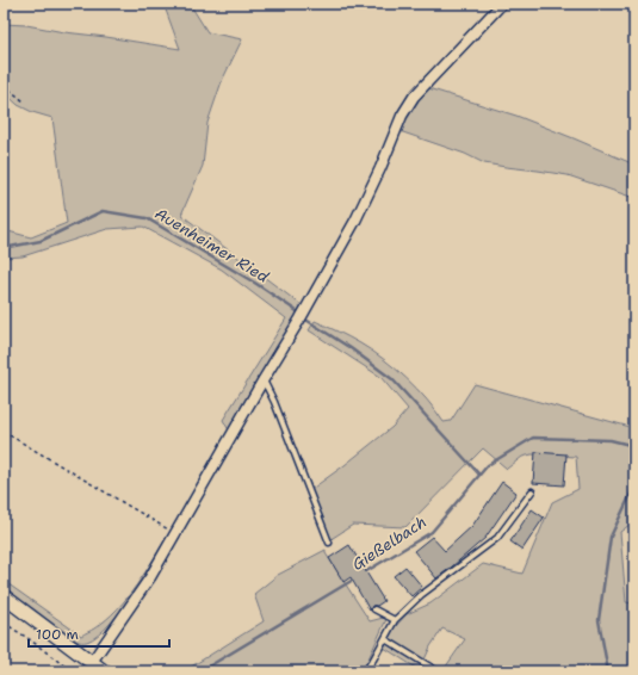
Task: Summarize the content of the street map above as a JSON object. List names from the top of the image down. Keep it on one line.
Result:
{"water":["Auenheimer Ried","Gießelbach"],"scale_bar":"100 m"}
